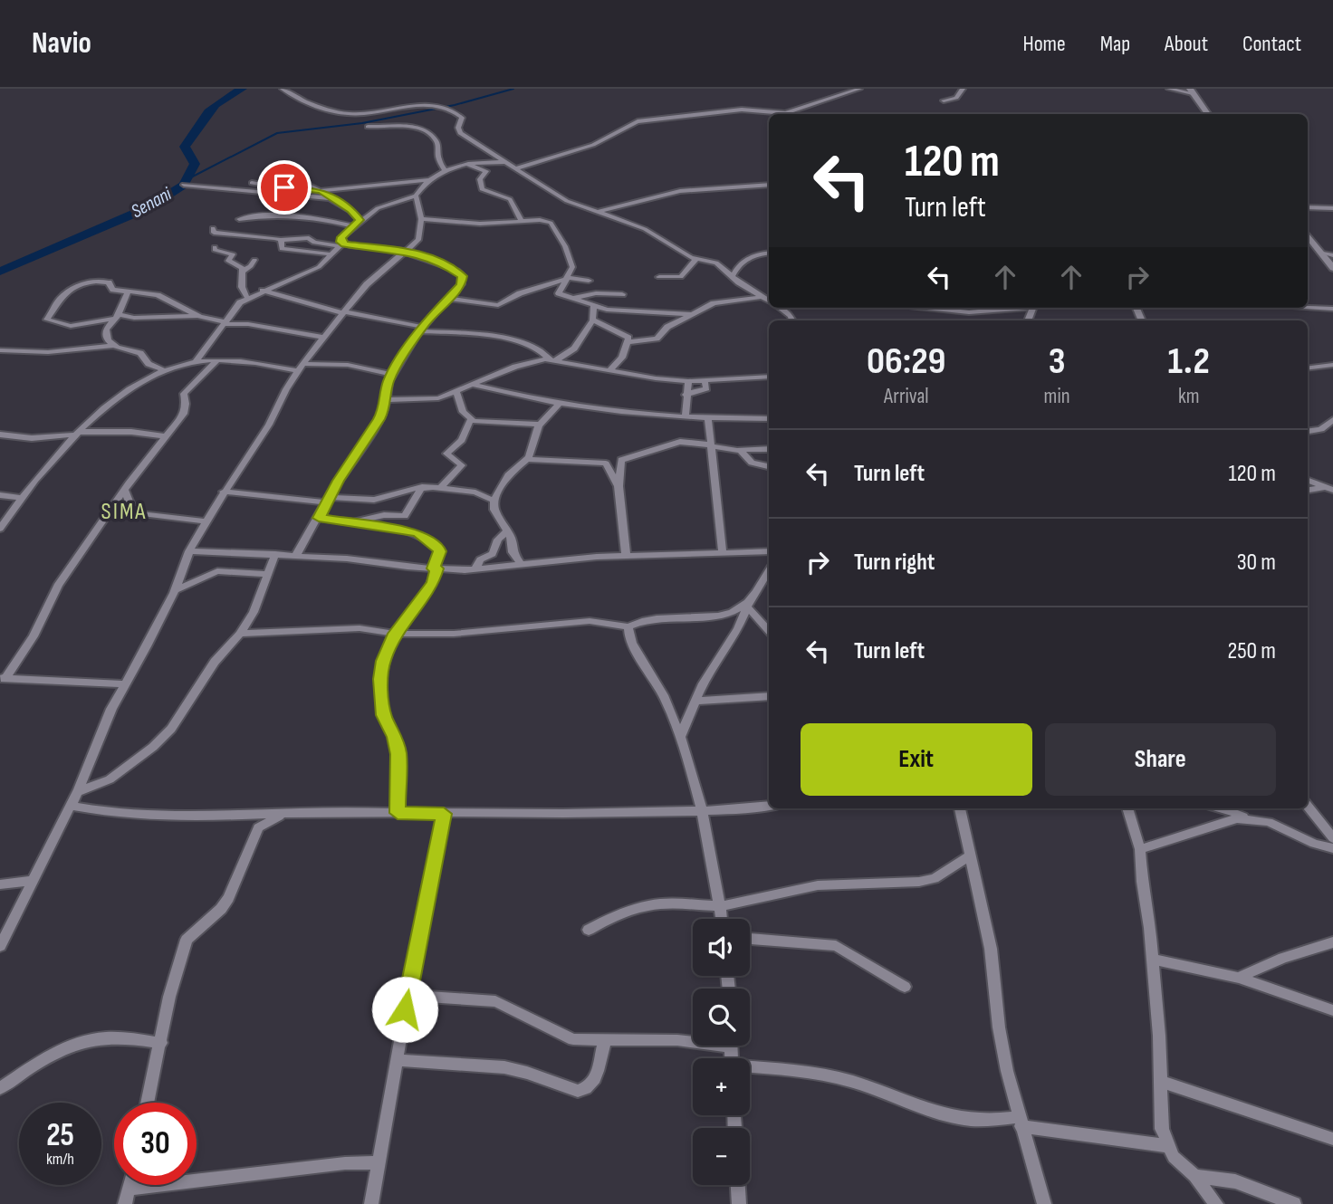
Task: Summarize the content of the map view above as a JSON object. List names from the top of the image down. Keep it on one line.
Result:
{"districts":["SIMA"],"water":["Senani"],"page":{"header":"Navio","nav":["Home","Map","About","Contact"],"turn":["120 m","Turn left"],"eta":["06:29","Arrival","3","min","1.2","km"],"list":[{"name":"Turn left","value":"120 m"},{"name":"Turn right","value":"30 m"},{"name":"Turn left","value":"250 m"}],"buttons":["Exit","Share"],"map_buttons":["+","−"],"speed":"25 km/h","limit":"30"}}
